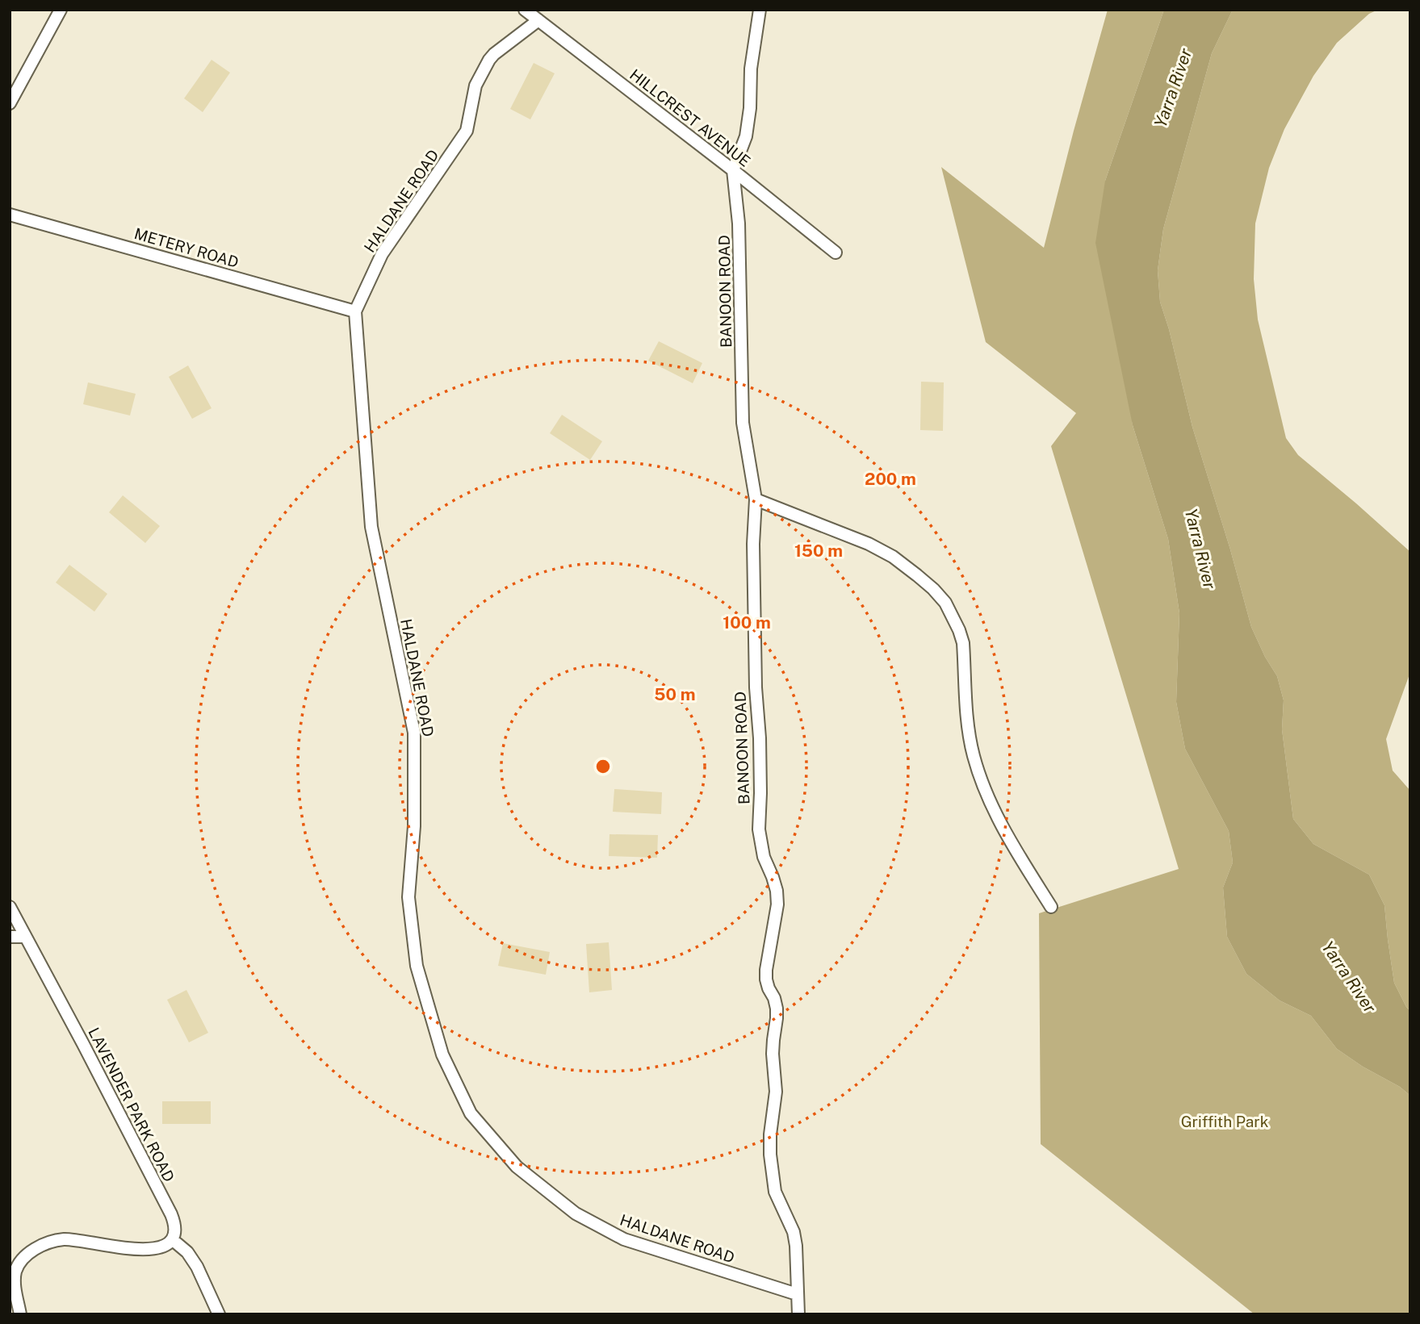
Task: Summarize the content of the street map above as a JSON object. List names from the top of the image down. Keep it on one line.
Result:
{"streets":{"street":["HILLCREST AVENUE","HALDANE ROAD","METERY ROAD","BANOON ROAD","LAVENDER PARK ROAD"]},"crossings":[["HILLCREST AVENUE","HALDANE ROAD"],["HILLCREST AVENUE","BANOON ROAD"],["HALDANE ROAD","METERY ROAD"],["HALDANE ROAD","BANOON ROAD"]],"water":["Yarra River"],"parks":["Griffith Park"],"rings":["200 m","150 m","100 m","50 m"]}
